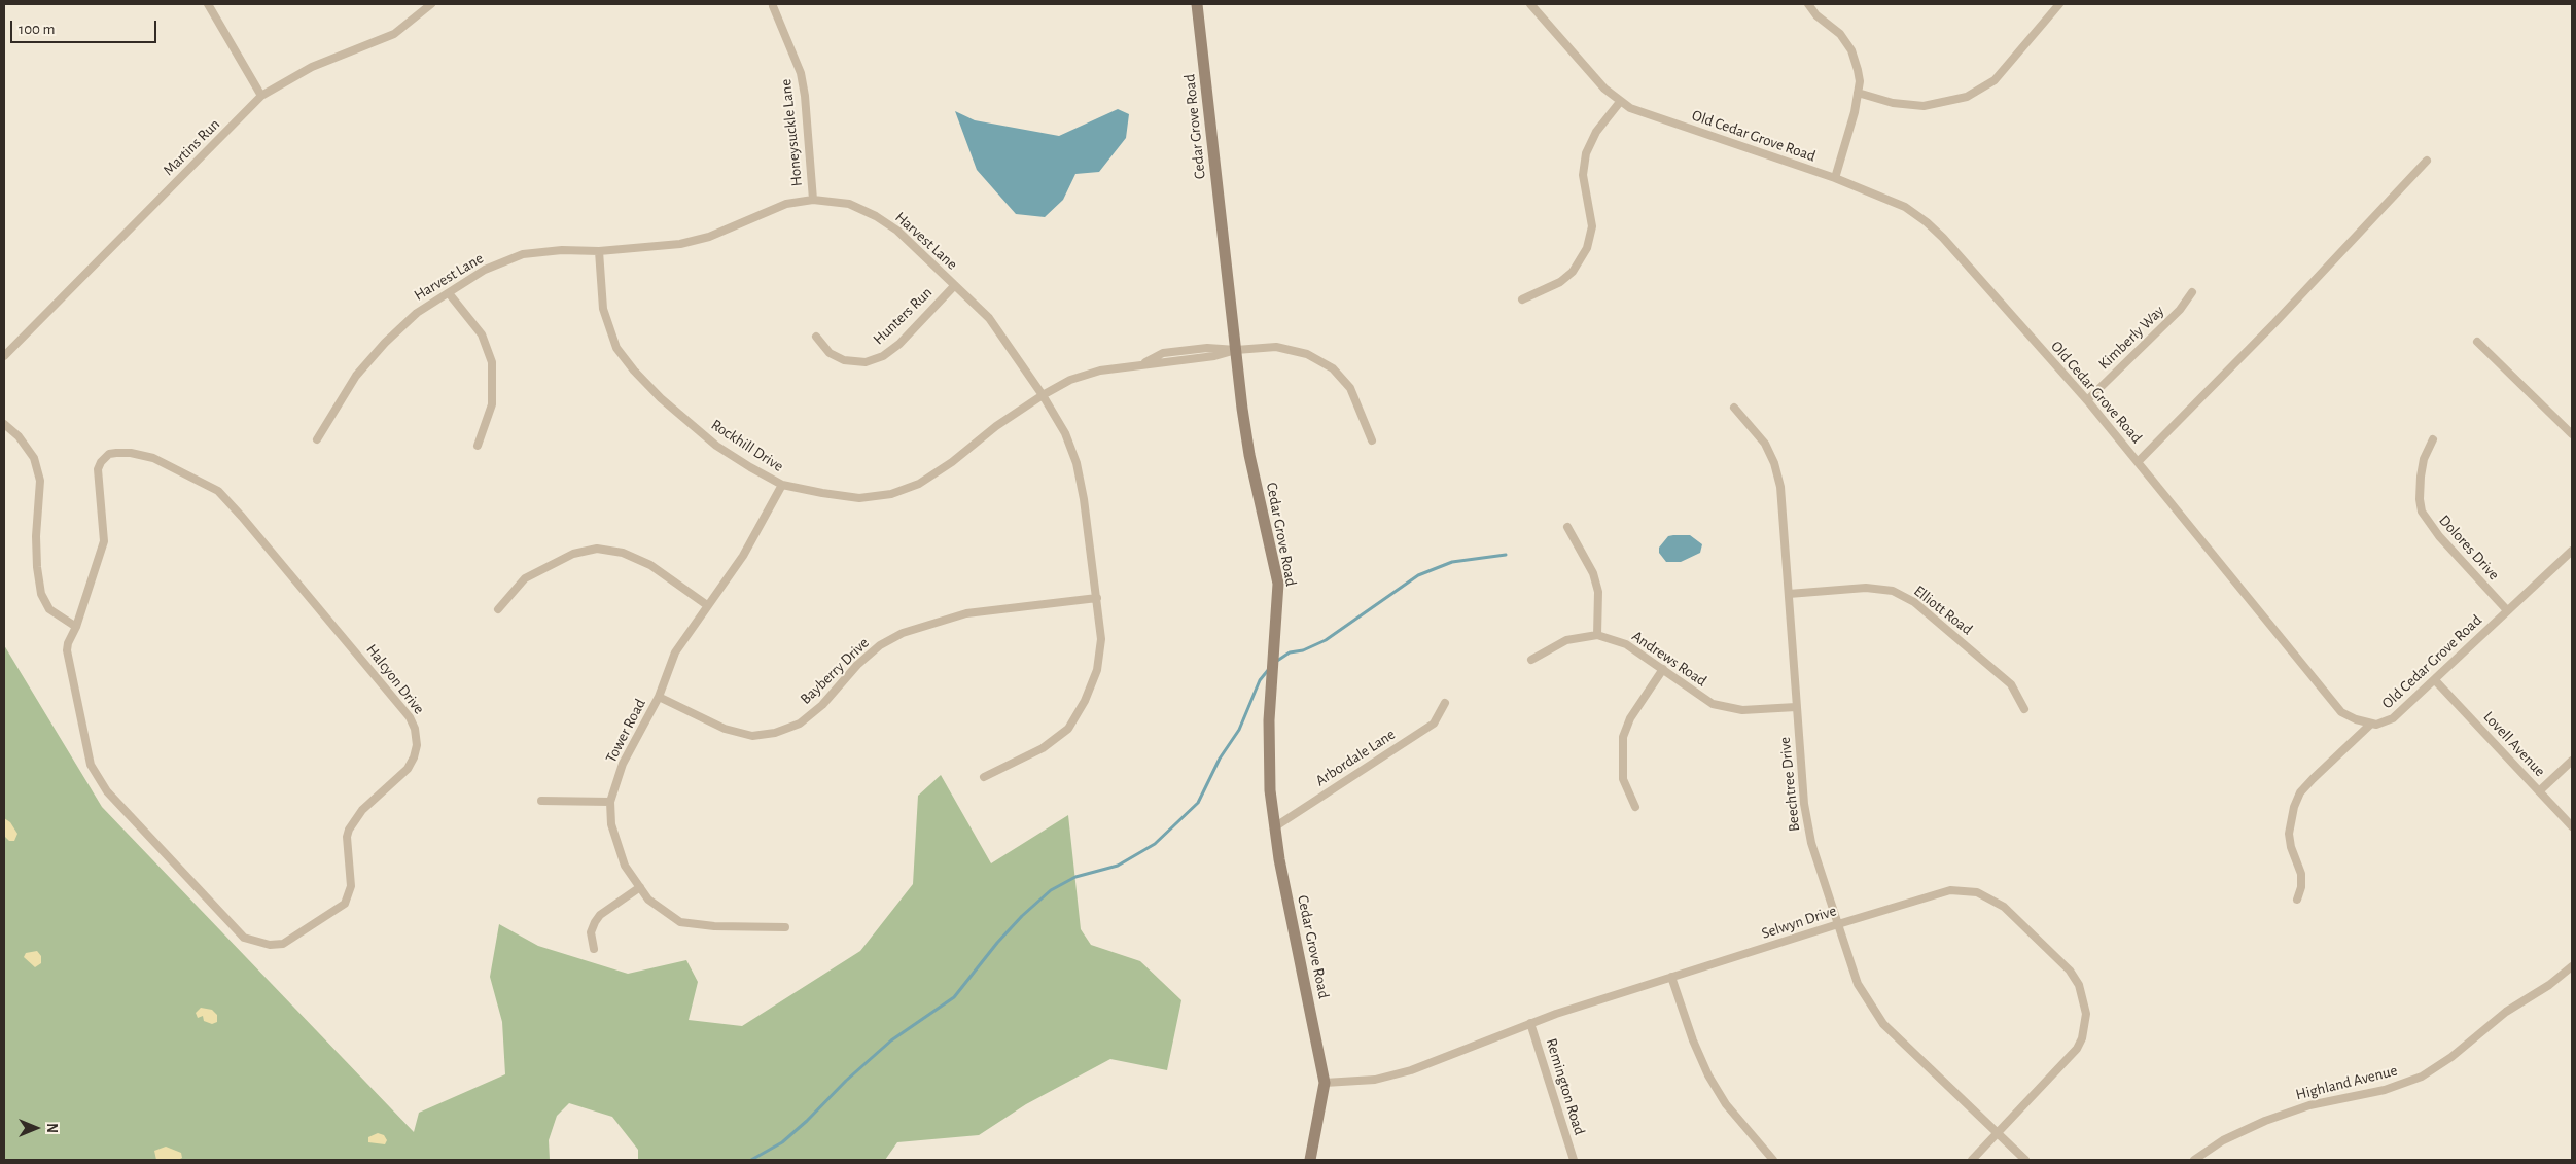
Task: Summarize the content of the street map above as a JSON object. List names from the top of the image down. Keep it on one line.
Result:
{"streets":{"street":["Cedar Grove Road","Honeysuckle Lane","Old Cedar Grove Road","Martins Run","Harvest Lane","Hunters Run","Kimberly Way","Rockhill Drive","Dolores Drive","Elliott Road","Andrews Road","Bayberry Drive","Halcyon Drive","Tower Road","Lovell Avenue","Arbordale Lane","Beechtree Drive","Selwyn Drive","Highland Avenue","Remington Road"]},"crossings":[["Cedar Grove Road","Rockhill Drive"],["Cedar Grove Road","Arbordale Lane"],["Cedar Grove Road","Selwyn Drive"],["Honeysuckle Lane","Harvest Lane"],["Old Cedar Grove Road","Kimberly Way"],["Old Cedar Grove Road","Dolores Drive"],["Old Cedar Grove Road","Lovell Avenue"],["Harvest Lane","Hunters Run"],["Harvest Lane","Rockhill Drive"],["Harvest Lane","Bayberry Drive"],["Rockhill Drive","Tower Road"],["Elliott Road","Beechtree Drive"],["Andrews Road","Beechtree Drive"],["Bayberry Drive","Tower Road"],["Beechtree Drive","Selwyn Drive"],["Selwyn Drive","Remington Road"]],"scale_bar":"100 m","north":"right"}
